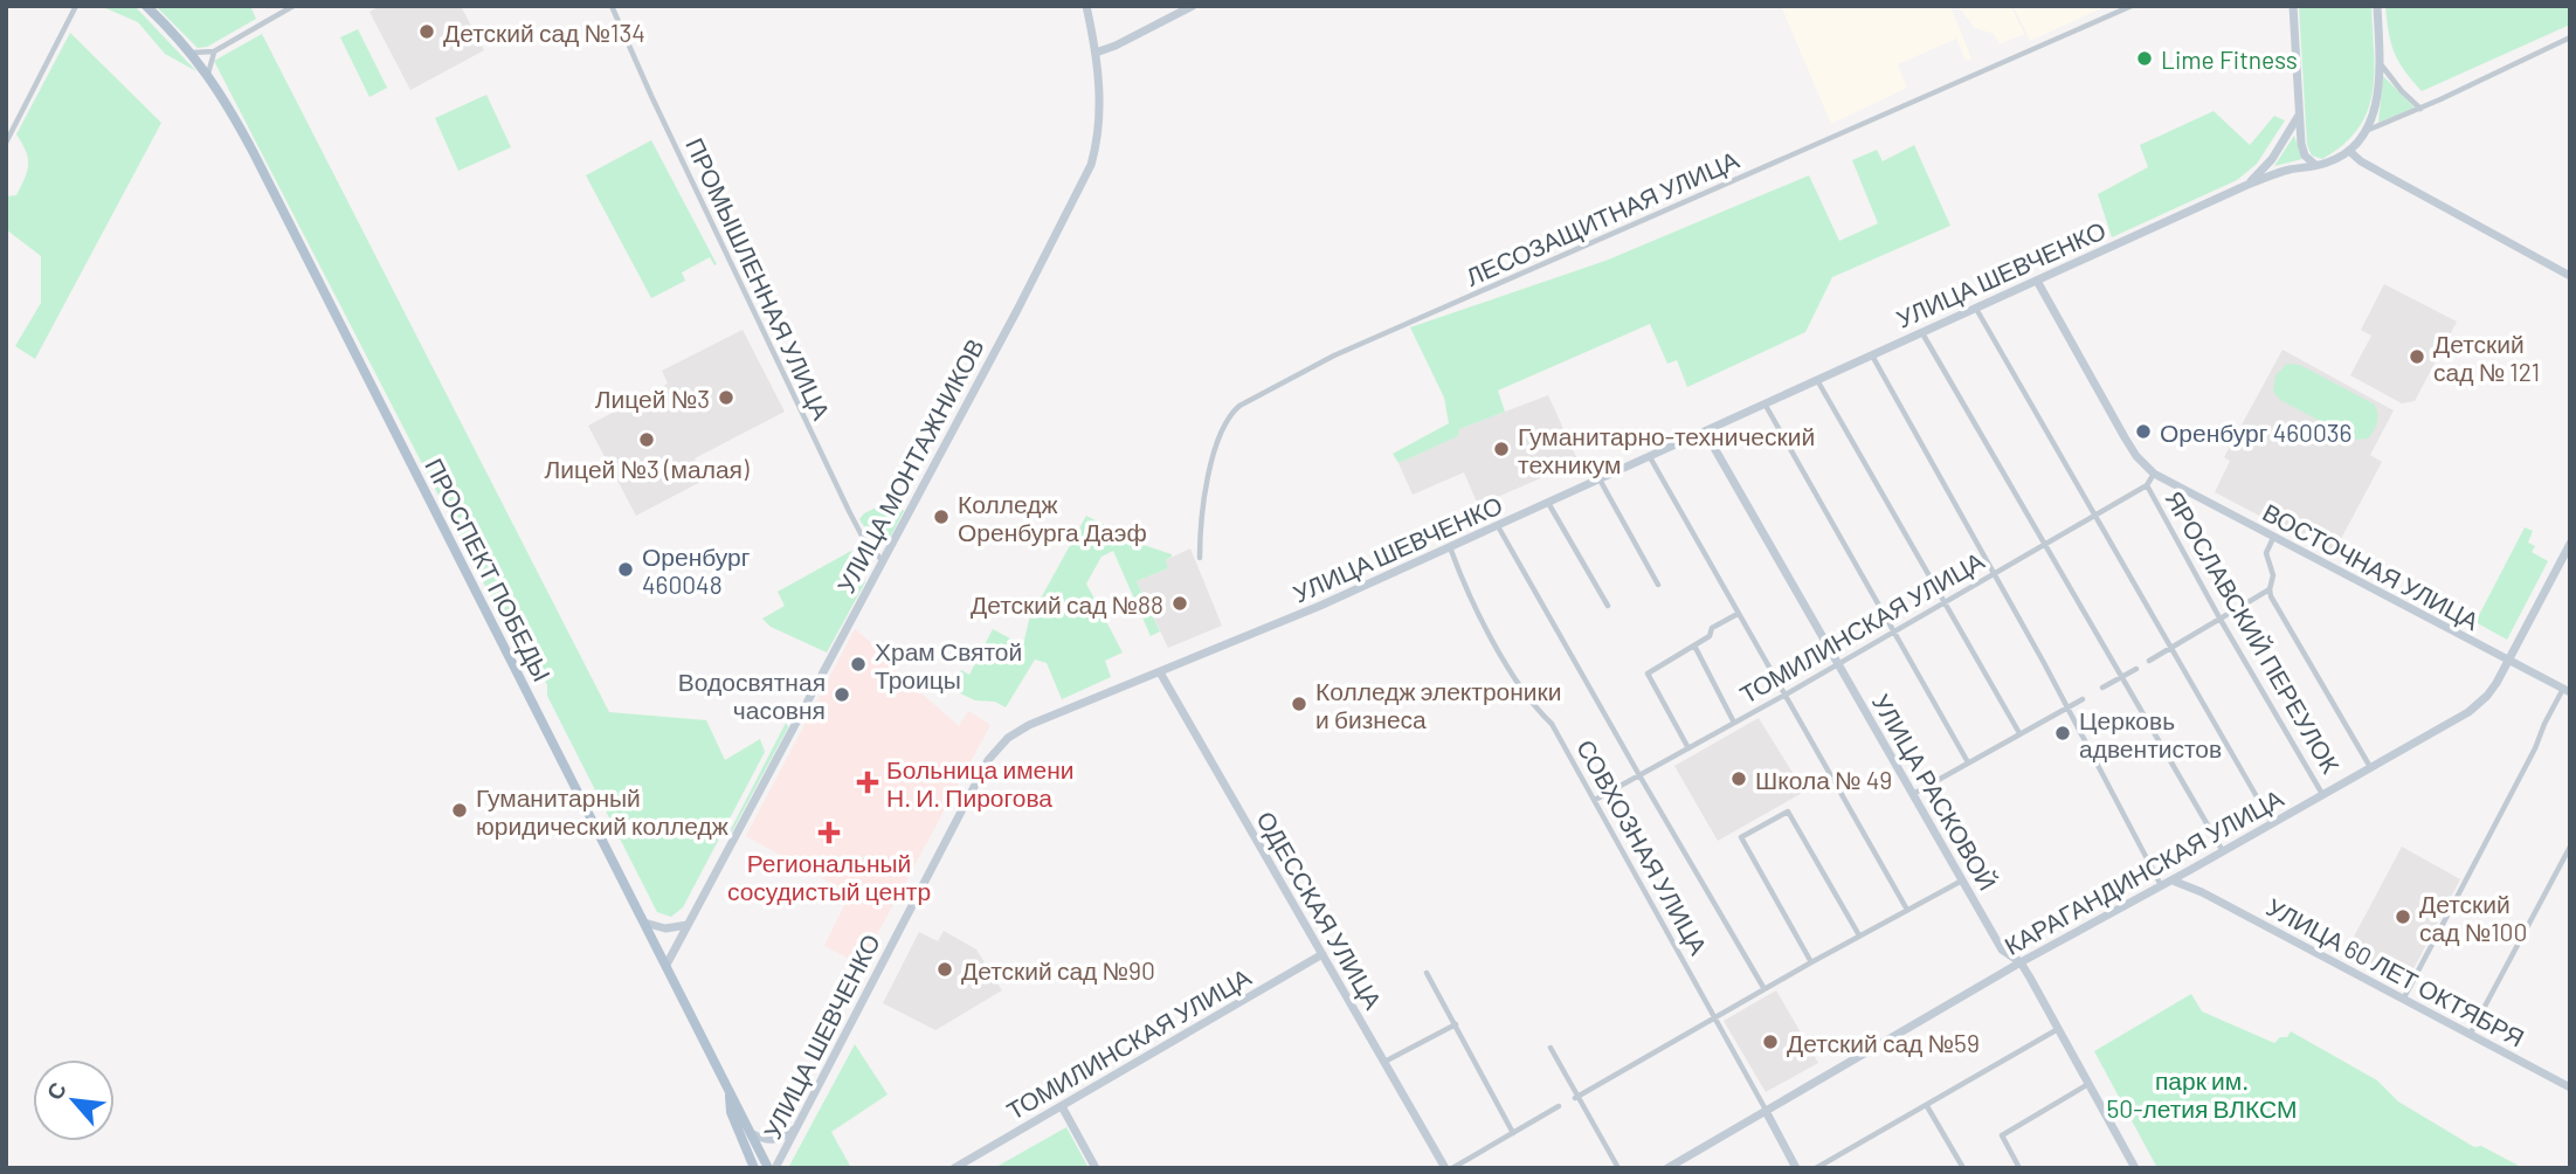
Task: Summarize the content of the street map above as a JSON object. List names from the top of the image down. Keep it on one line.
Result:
{"streets":{"main road":["УЛИЦА ШЕВЧЕНКО","УЛИЦА МОНТАЖНИКОВ","ВОСТОЧНАЯ УЛИЦА","ПРОСПЕКТ ПОБЕДЫ","ТОМИЛИНСКАЯ УЛИЦА","ЯРОСЛАВСКИЙ ПЕРЕУЛОК","УЛИЦА РАСКОВОЙ","СОВХОЗНАЯ УЛИЦА","КАРАГАНДИНСКАЯ УЛИЦА","ОДЕССКАЯ УЛИЦА","УЛИЦА 60 ЛЕТ ОКТЯБРЯ"],"street":["ЛЕСОЗАЩИТНАЯ УЛИЦА","ПРОМЫШЛЕННАЯ УЛИЦА"]},"crossings":[["УЛИЦА ШЕВЧЕНКО","ЯРОСЛАВСКИЙ ПЕРЕУЛОК"],["УЛИЦА ШЕВЧЕНКО","УЛИЦА РАСКОВОЙ"],["УЛИЦА ШЕВЧЕНКО","СОВХОЗНАЯ УЛИЦА"],["УЛИЦА ШЕВЧЕНКО","ОДЕССКАЯ УЛИЦА"],["ПРОМЫШЛЕННАЯ УЛИЦА","УЛИЦА МОНТАЖНИКОВ"],["УЛИЦА МОНТАЖНИКОВ","ПРОСПЕКТ ПОБЕДЫ"],["ВОСТОЧНАЯ УЛИЦА","ЯРОСЛАВСКИЙ ПЕРЕУЛОК"],["ВОСТОЧНАЯ УЛИЦА","КАРАГАНДИНСКАЯ УЛИЦА"],["ТОМИЛИНСКАЯ УЛИЦА","ЯРОСЛАВСКИЙ ПЕРЕУЛОК"],["ТОМИЛИНСКАЯ УЛИЦА","УЛИЦА РАСКОВОЙ"],["ТОМИЛИНСКАЯ УЛИЦА","СОВХОЗНАЯ УЛИЦА"],["ТОМИЛИНСКАЯ УЛИЦА","ОДЕССКАЯ УЛИЦА"],["ЯРОСЛАВСКИЙ ПЕРЕУЛОК","КАРАГАНДИНСКАЯ УЛИЦА"],["УЛИЦА РАСКОВОЙ","КАРАГАНДИНСКАЯ УЛИЦА"],["СОВХОЗНАЯ УЛИЦА","КАРАГАНДИНСКАЯ УЛИЦА"],["КАРАГАНДИНСКАЯ УЛИЦА","УЛИЦА 60 ЛЕТ ОКТЯБРЯ"]],"parks":["парк им. 50-летия ВЛКСМ"],"places":{"other":["Детский сад №134","Lime Fitness","Детский сад № 121","Лицей №3","Оренбург 460036","Лицей №3 (малая)","Гуманитарно-технический техникум","Колледж Оренбурга Даэф","Оренбург 460048","Детский сад №88","Храм Святой Троицы","Водосвятная часовня","Колледж электроники и бизнеса","Церковь адвентистов","Школа № 49","Гуманитарный юридический колледж","Детский сад №100","Детский сад №90","Детский сад №59"],"health":["Больница имени Н. И. Пирогова","Региональный сосудистый центр"]},"north":"top left"}
